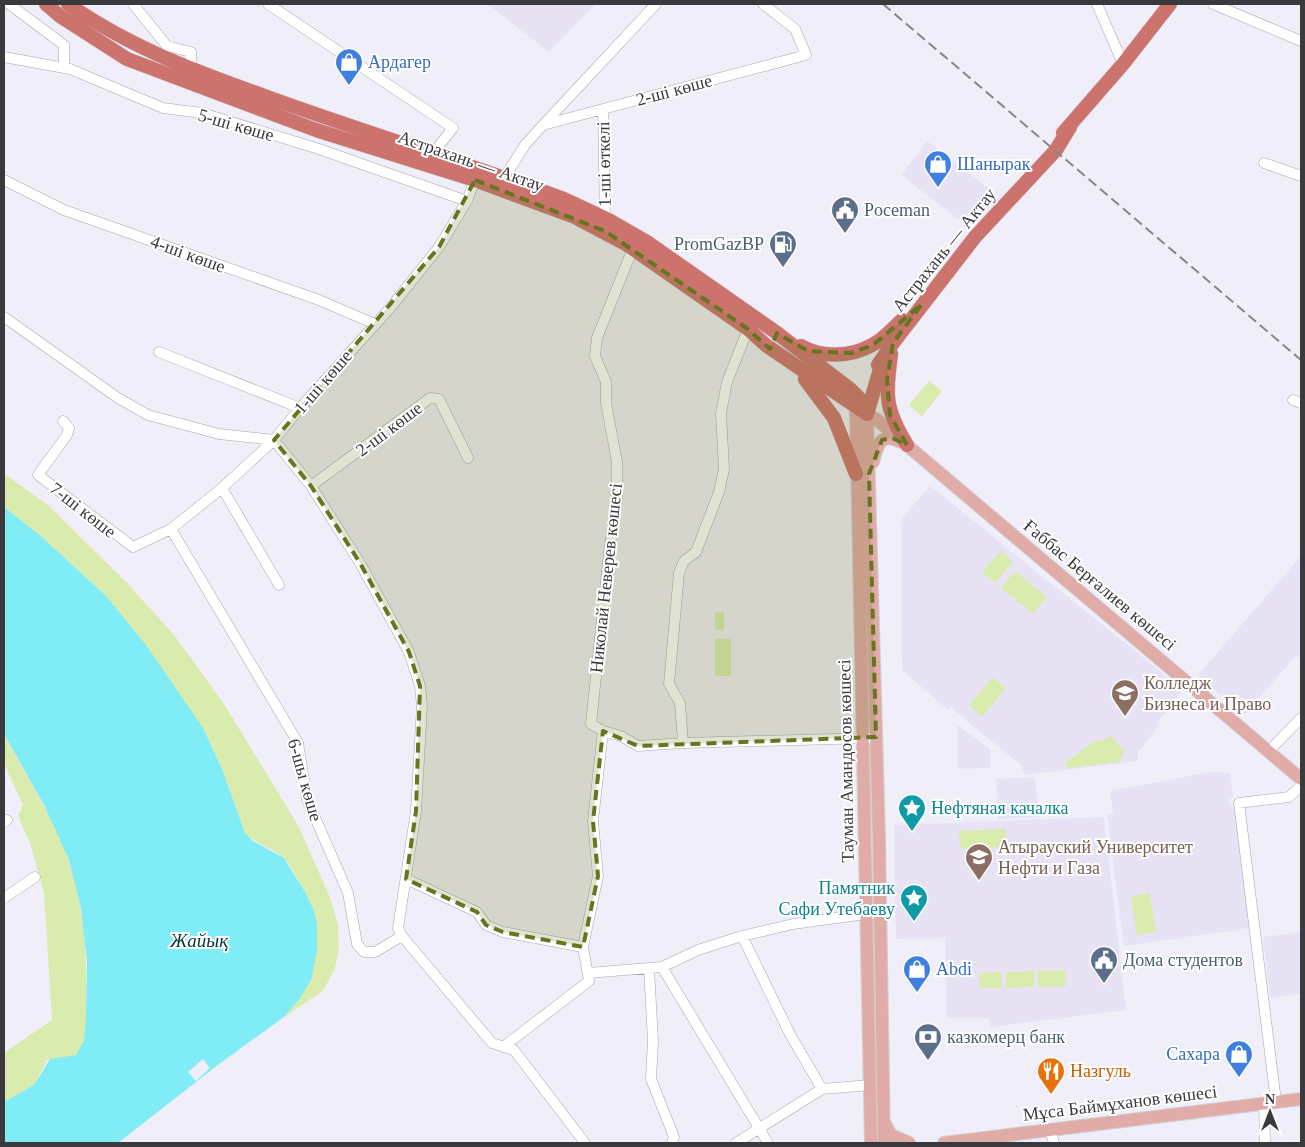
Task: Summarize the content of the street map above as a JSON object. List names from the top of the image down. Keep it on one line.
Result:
{"streets":{"highway":["Астрахань — Актау"],"main road":["Ғаббас Берғалиев көшесі","Тауман Амандосов көшесі","Мұса Баймұханов көшесі"],"street":["2-ші көше","5-шi көше","1-ші өткелі","4-шi көше","1-ші көше","7-шi көше","Николай Неверев көшесі","6-шы көше"]},"crossings":[["2-ші көше","1-ші өткелі"],["5-шi көше","1-ші көше"],["Астрахань — Актау","1-ші өткелі"],["Астрахань — Актау","1-ші көше"],["Астрахань — Актау","Николай Неверев көшесі"],["Астрахань — Актау","Ғаббас Берғалиев көшесі"],["Астрахань — Актау","Тауман Амандосов көшесі"],["4-шi көше","1-ші көше"],["1-ші көше","7-шi көше"],["1-ші көше","6-шы көше"],["Ғаббас Берғалиев көшесі","Тауман Амандосов көшесі"]],"water":["Жайық"],"places":{"shop":["Ардагер","Шанырак","Abdi","Сахара"],"public building":["Poceman","Дома студентов"],"fuel station":["PromGazBP"],"school or university":["Колледж Бизнеса и Право","Атырауский Университет Нефти и Газа"],"place":["Нефтяная качалка","Памятник Сафи Утебаеву"],"bank":["казкомерц банк"],"restaurant":["Назгуль"]},"north":"top"}
